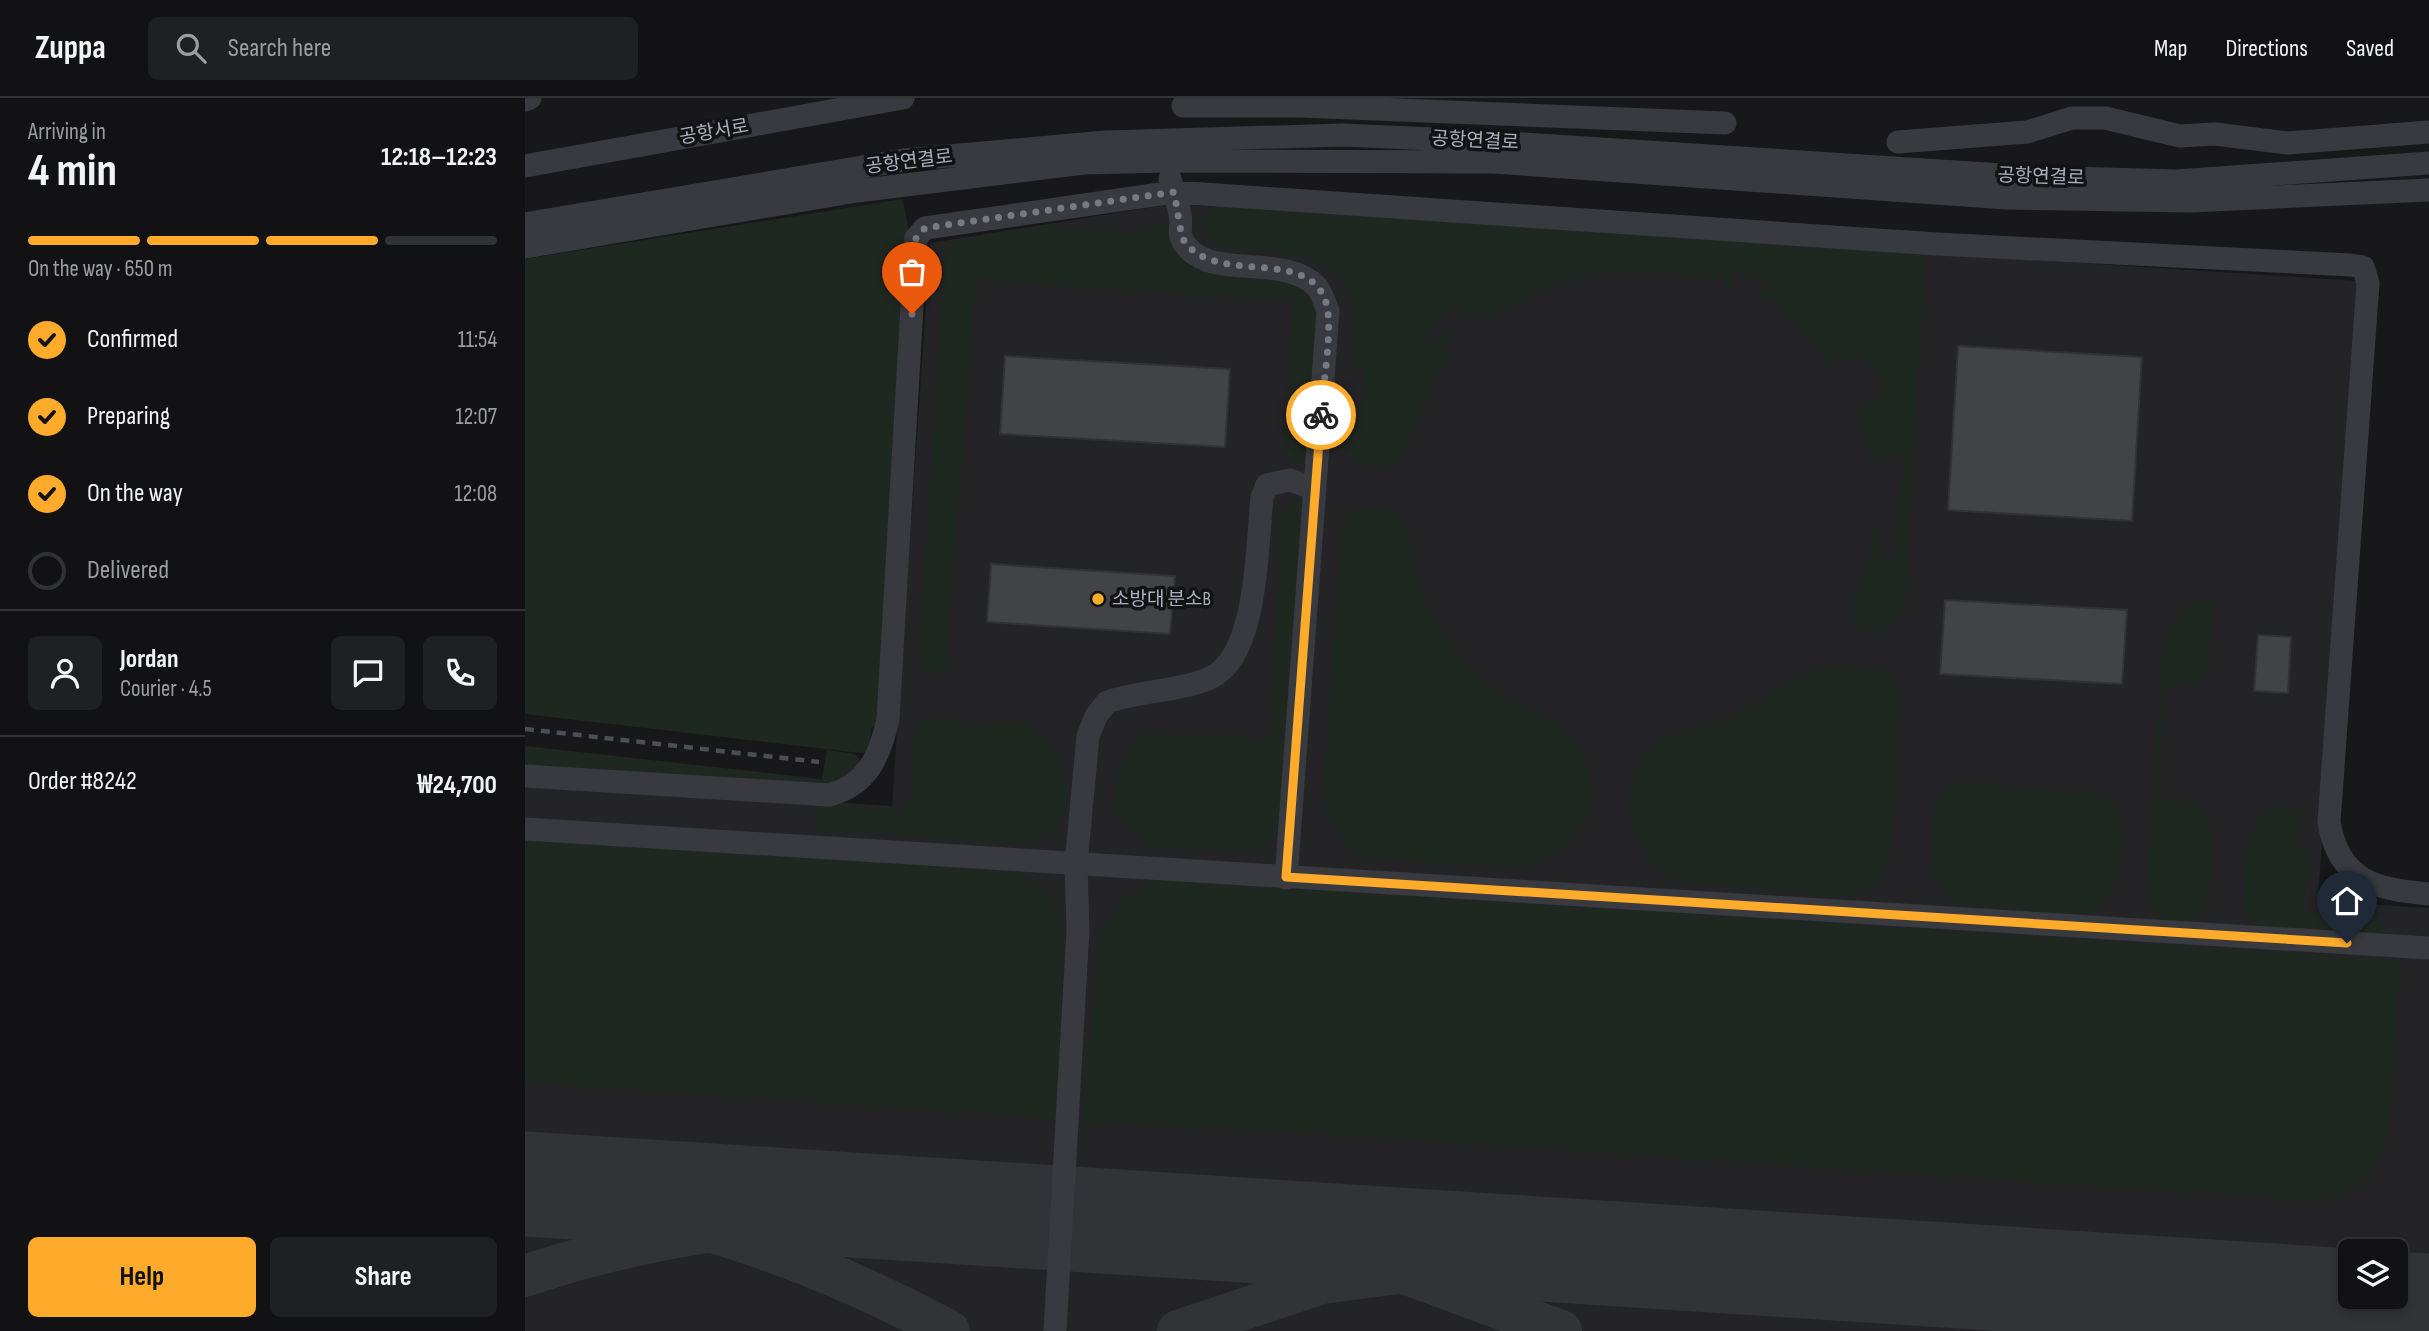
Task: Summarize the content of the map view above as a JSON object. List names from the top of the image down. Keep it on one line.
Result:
{"streets":{"street":["공항서로","공항연결로"]},"places":["소방대 분소B"],"page":{"header":"Zuppa","search":"Search here","nav":["Map","Directions","Saved"],"heading":["4 min","Arriving in","12:18–12:23"],"panel":["Jordan","Courier · 4.5","Order #8242","₩24,700"],"bar":"On the way · 650 m","list":[["Confirmed","11:54"],["Preparing","12:07"],["On the way","12:08"],"Delivered"],"buttons":["Help","Share"]}}
